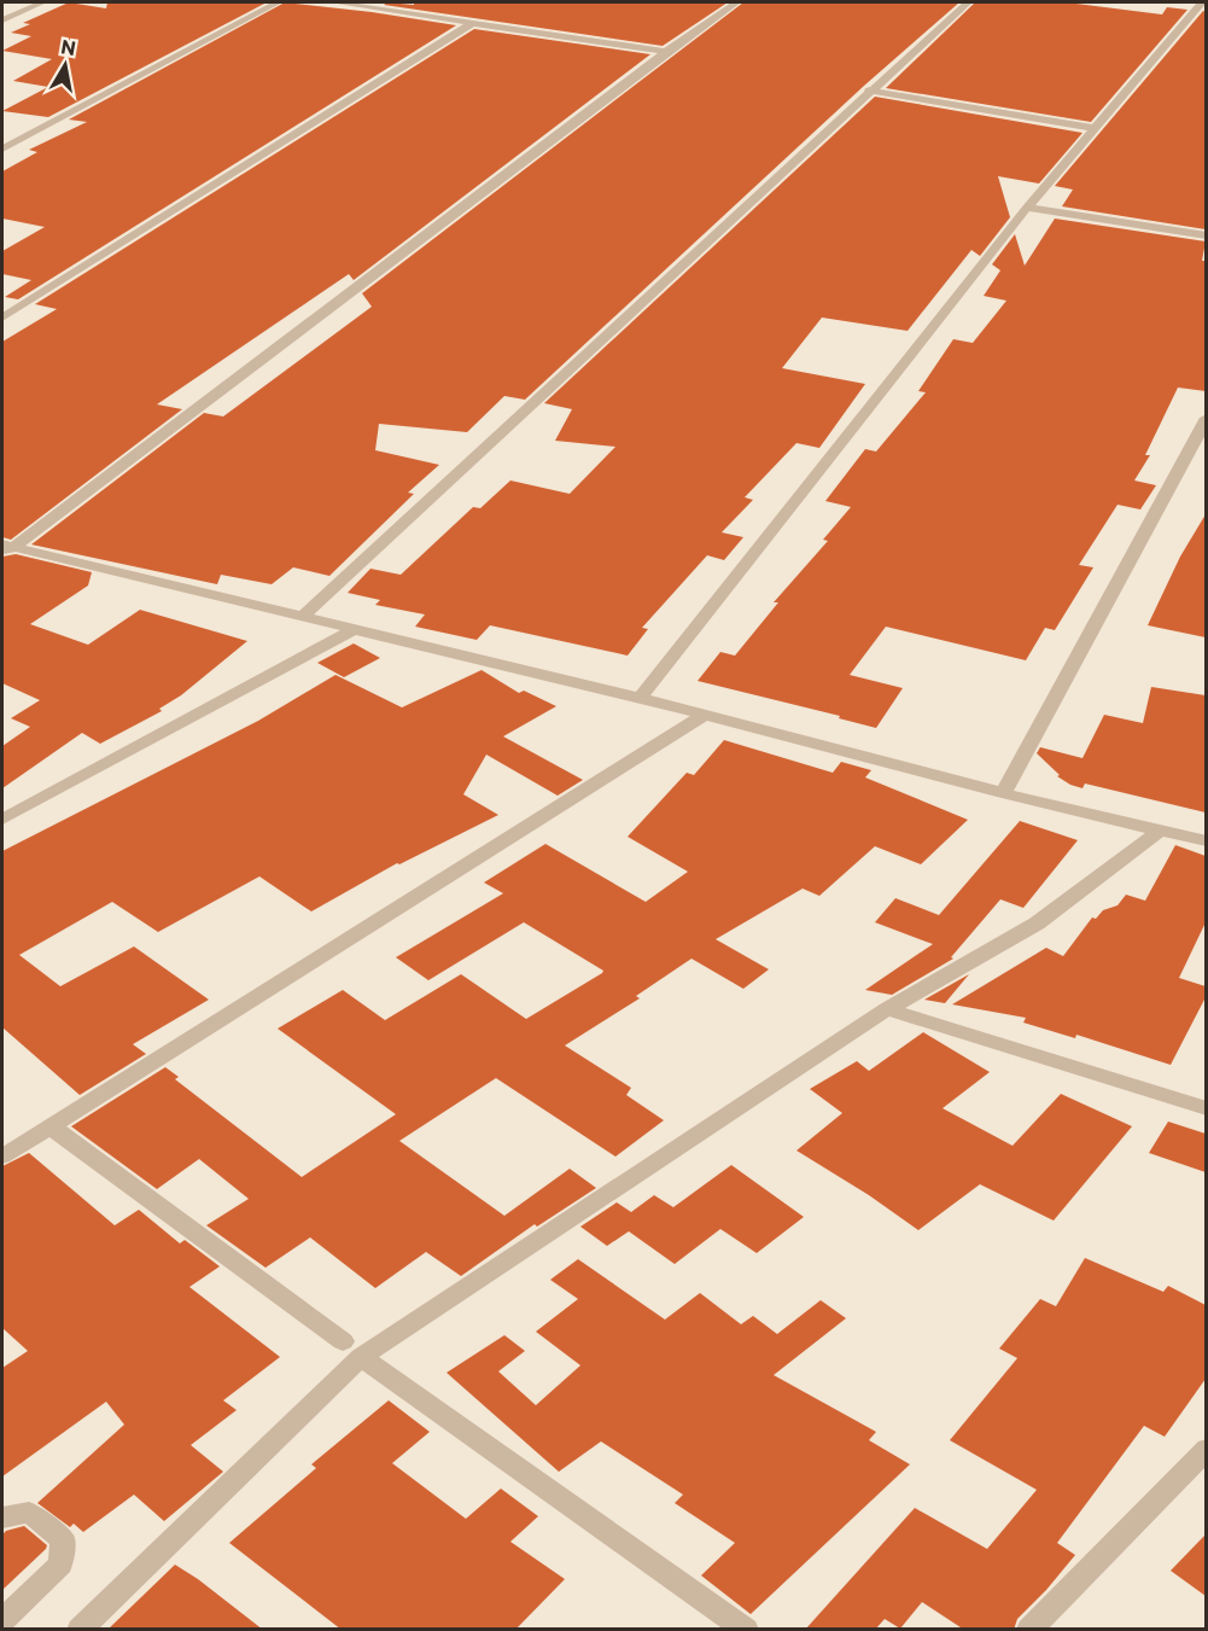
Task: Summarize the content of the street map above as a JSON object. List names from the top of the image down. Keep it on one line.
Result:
{"north":"top"}
